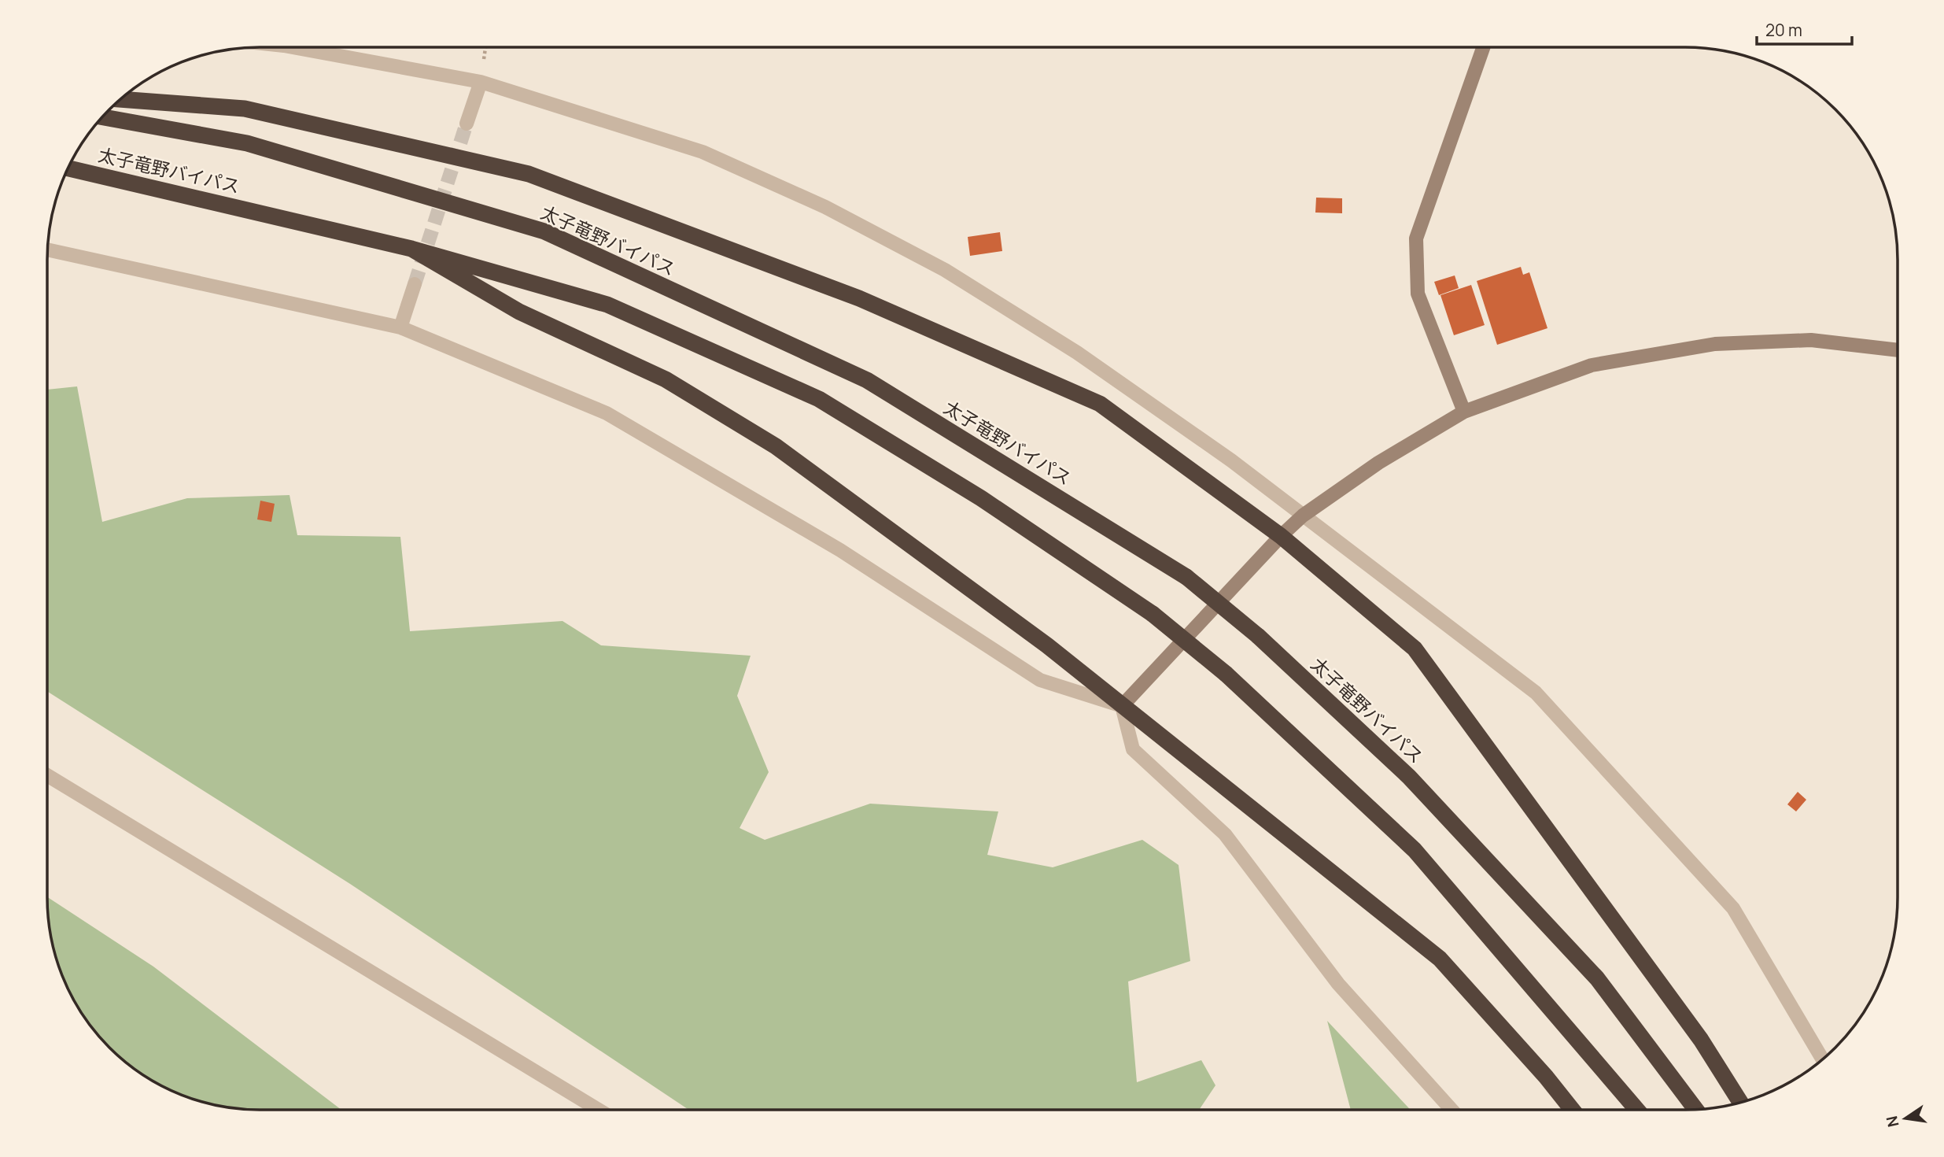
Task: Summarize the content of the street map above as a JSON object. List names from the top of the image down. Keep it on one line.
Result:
{"streets":{"highway":["太子竜野バイパス"]},"scale_bar":"20 m","north":"left"}
